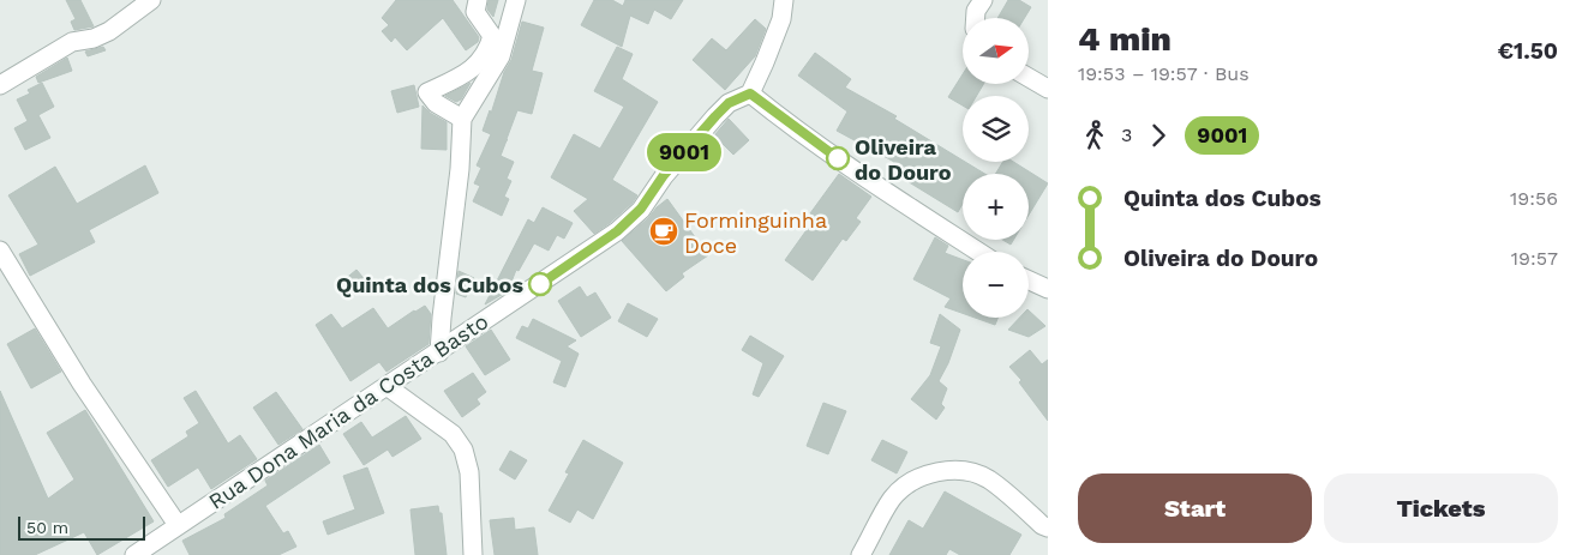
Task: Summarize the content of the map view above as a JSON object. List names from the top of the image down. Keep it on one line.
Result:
{"streets":{"street":["Rua Dona Maria da Costa Basto"]},"places":{"other":["Oliveira do Douro","Quinta dos Cubos"],"cafe":["Forminguinha Doce"]},"lines":["bus line 9001"],"scale_bar":"50 m","north":"right","page":{"on_map":"9001","heading":["4 min","19:53 – 19:57 · Bus","€1.50"],"map_buttons":["+","−"],"legs":["3","9001"],"list":[{"name":"Quinta dos Cubos","value":"19:56"},{"name":"Oliveira do Douro","value":"19:57"}],"buttons":["Start","Tickets"],"scale":"50 m"}}
